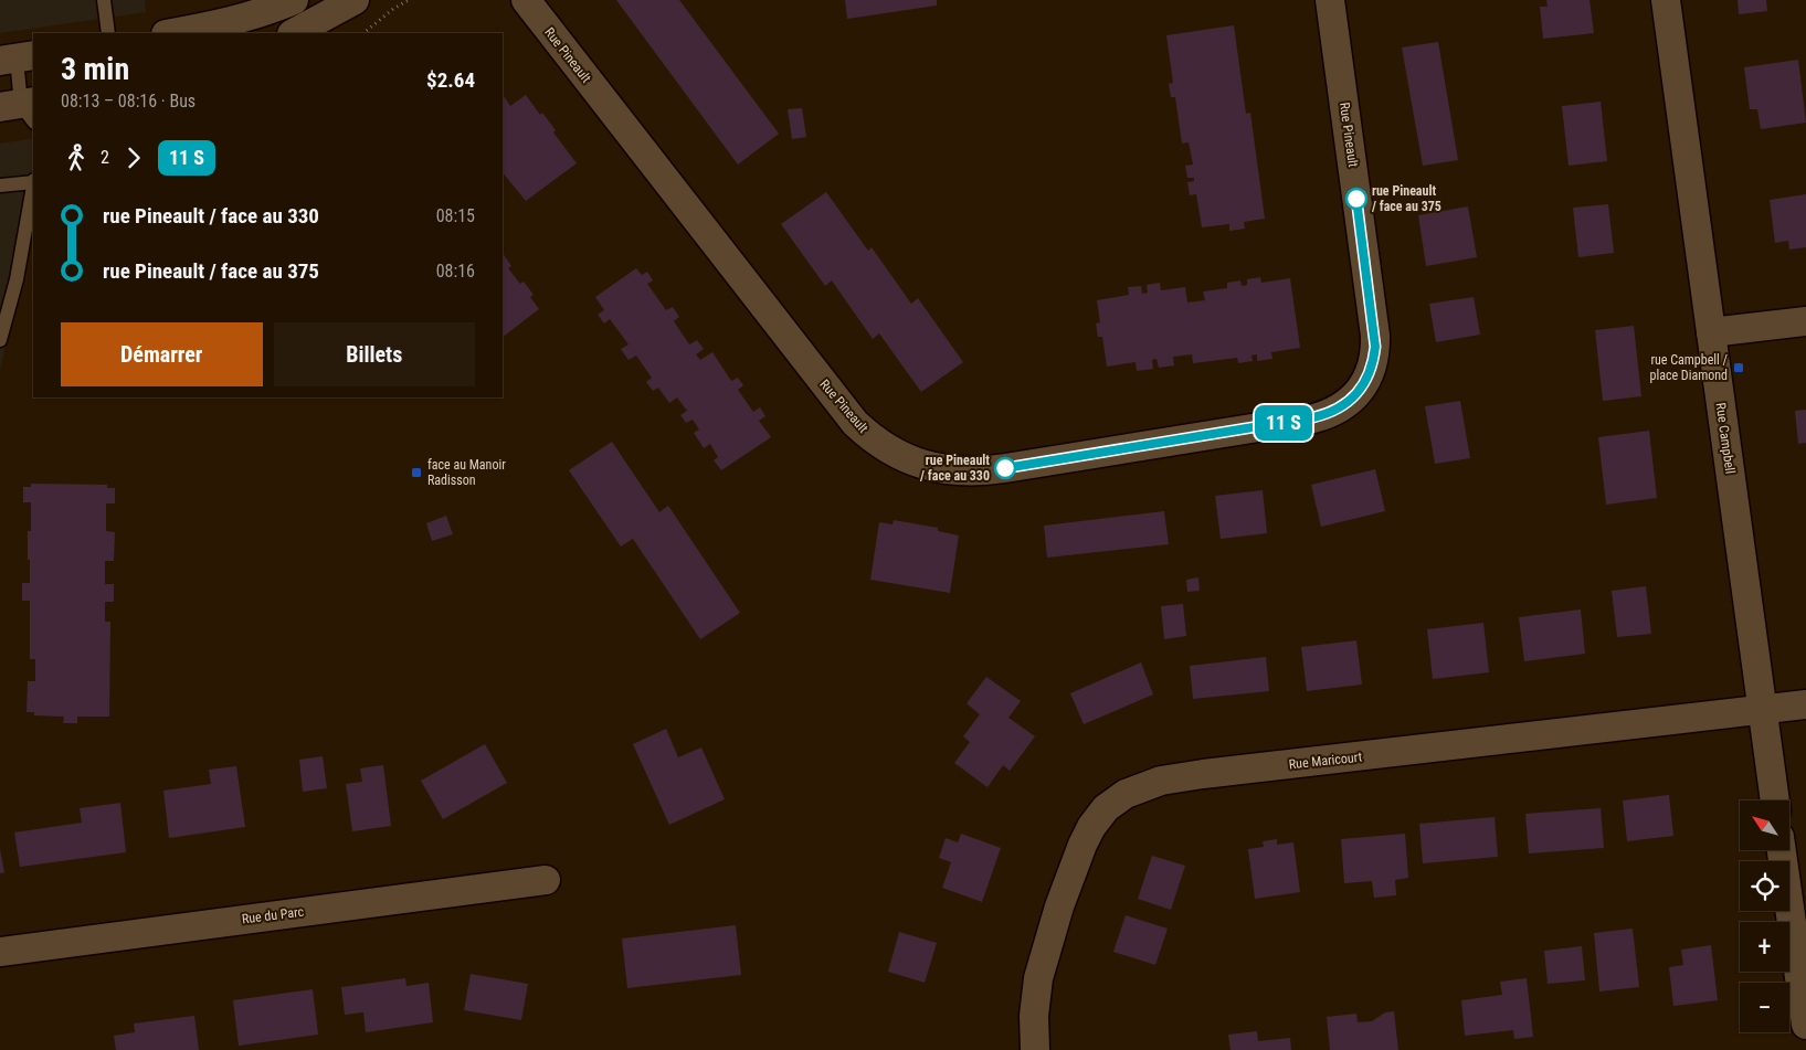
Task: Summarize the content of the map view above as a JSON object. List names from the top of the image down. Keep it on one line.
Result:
{"streets":{"street":["Rue Pineault","Rue Campbell","Rue Maricourt","Rue du Parc"]},"crossings":[["Rue Campbell","Rue Maricourt"]],"places":{"other":["rue Pineault / face au 375","rue Pineault / face au 330"],"transit":["rue Campbell / place Diamond","face au Manoir Radisson"]},"north":"top left","page":{"on_map":"11 S","heading":["3 min","08:13 – 08:16 · Bus","$2.64"],"legs":["2","11 S"],"list":[{"name":"rue Pineault / face au 330","value":"08:15"},{"name":"rue Pineault / face au 375","value":"08:16"}],"buttons":["Démarrer","Billets"],"map_buttons":["+","−"]}}
